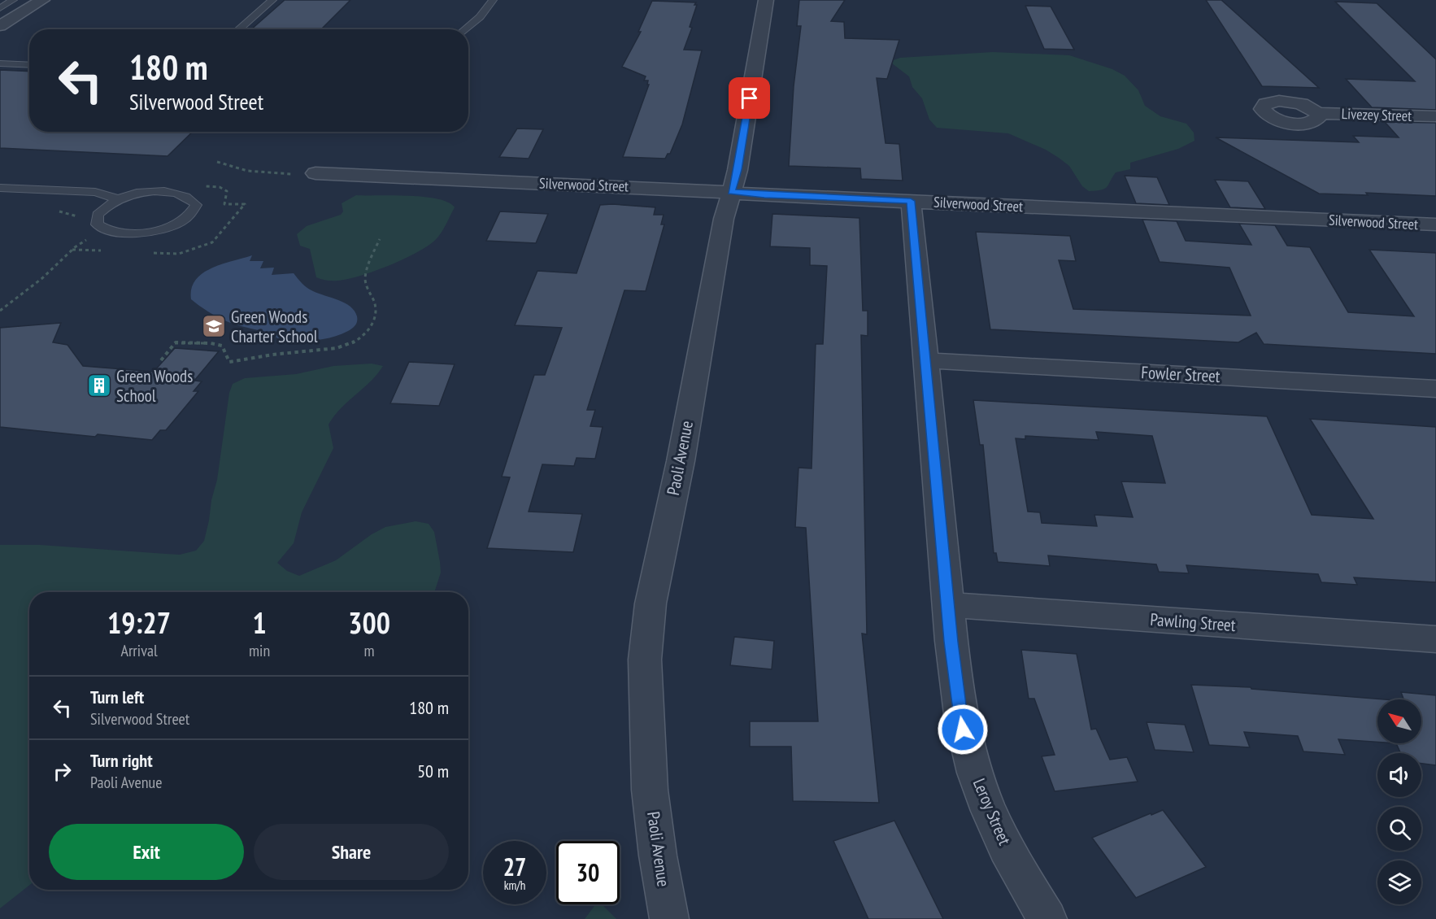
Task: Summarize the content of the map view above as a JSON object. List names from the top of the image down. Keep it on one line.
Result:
{"streets":{"street":["Livezey Street","Silverwood Street","Fowler Street","Paoli Avenue","Pawling Street","Leroy Street"]},"crossings":[["Silverwood Street","Paoli Avenue"],["Silverwood Street","Leroy Street"],["Fowler Street","Leroy Street"],["Pawling Street","Leroy Street"]],"places":{"school or university":["Green Woods Charter School"],"building":["Green Woods School"]},"north":"top left","page":{"turn":["180 m","Silverwood Street"],"eta":["19:27","Arrival","1","min","300","m"],"list":[{"name":"Turn left","note":"Silverwood Street","value":"180 m"},{"name":"Turn right","note":"Paoli Avenue","value":"50 m"}],"buttons":["Exit","Share"],"speed":"27 km/h","limit":"30"}}
